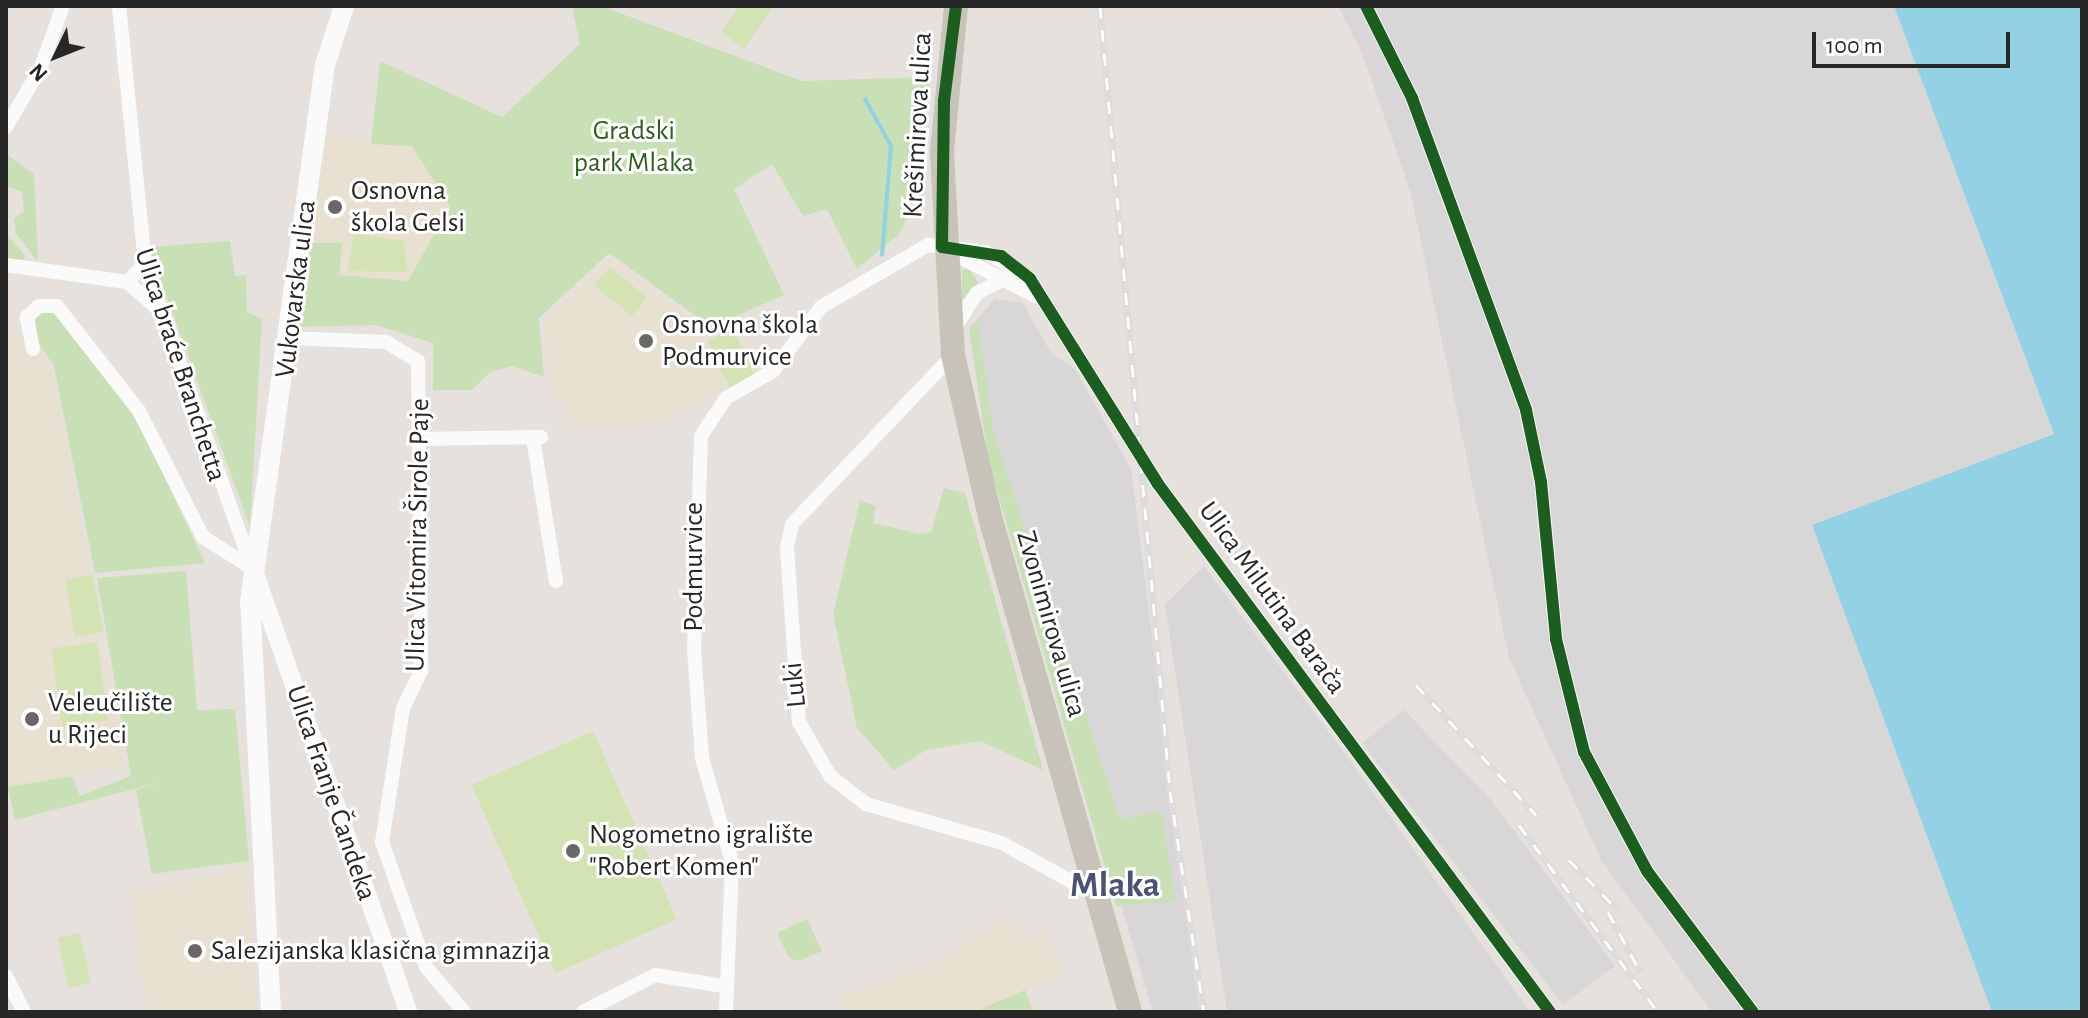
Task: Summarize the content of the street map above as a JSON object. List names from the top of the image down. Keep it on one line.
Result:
{"streets":{"main road":["Krešimirova ulica","Vukovarska ulica","Zvonimirova ulica"],"street":["Ulica braće Branchetta","Ulica Vitomira Širole Paje","Podmurvice","Ulica Milutina Barača","Luki","Ulica Franje Čandeka"]},"crossings":[["Krešimirova ulica","Podmurvice"],["Krešimirova ulica","Ulica Milutina Barača"],["Krešimirova ulica","Zvonimirova ulica"],["Vukovarska ulica","Ulica braće Branchetta"],["Vukovarska ulica","Ulica Vitomira Širole Paje"],["Vukovarska ulica","Ulica Franje Čandeka"],["Ulica braće Branchetta","Ulica Franje Čandeka"],["Podmurvice","Ulica Milutina Barača"],["Podmurvice","Zvonimirova ulica"],["Ulica Milutina Barača","Zvonimirova ulica"],["Zvonimirova ulica","Luki"]],"districts":["Mlaka"],"parks":["Gradski park Mlaka"],"places":["Osnovna škola Gelsi","Osnovna škola Podmurvice","Veleučilište u Rijeci","Nogometno igralište \"Robert Komen\"","Salezijanska klasična gimnazija"],"scale_bar":"100 m","north":"bottom left"}
